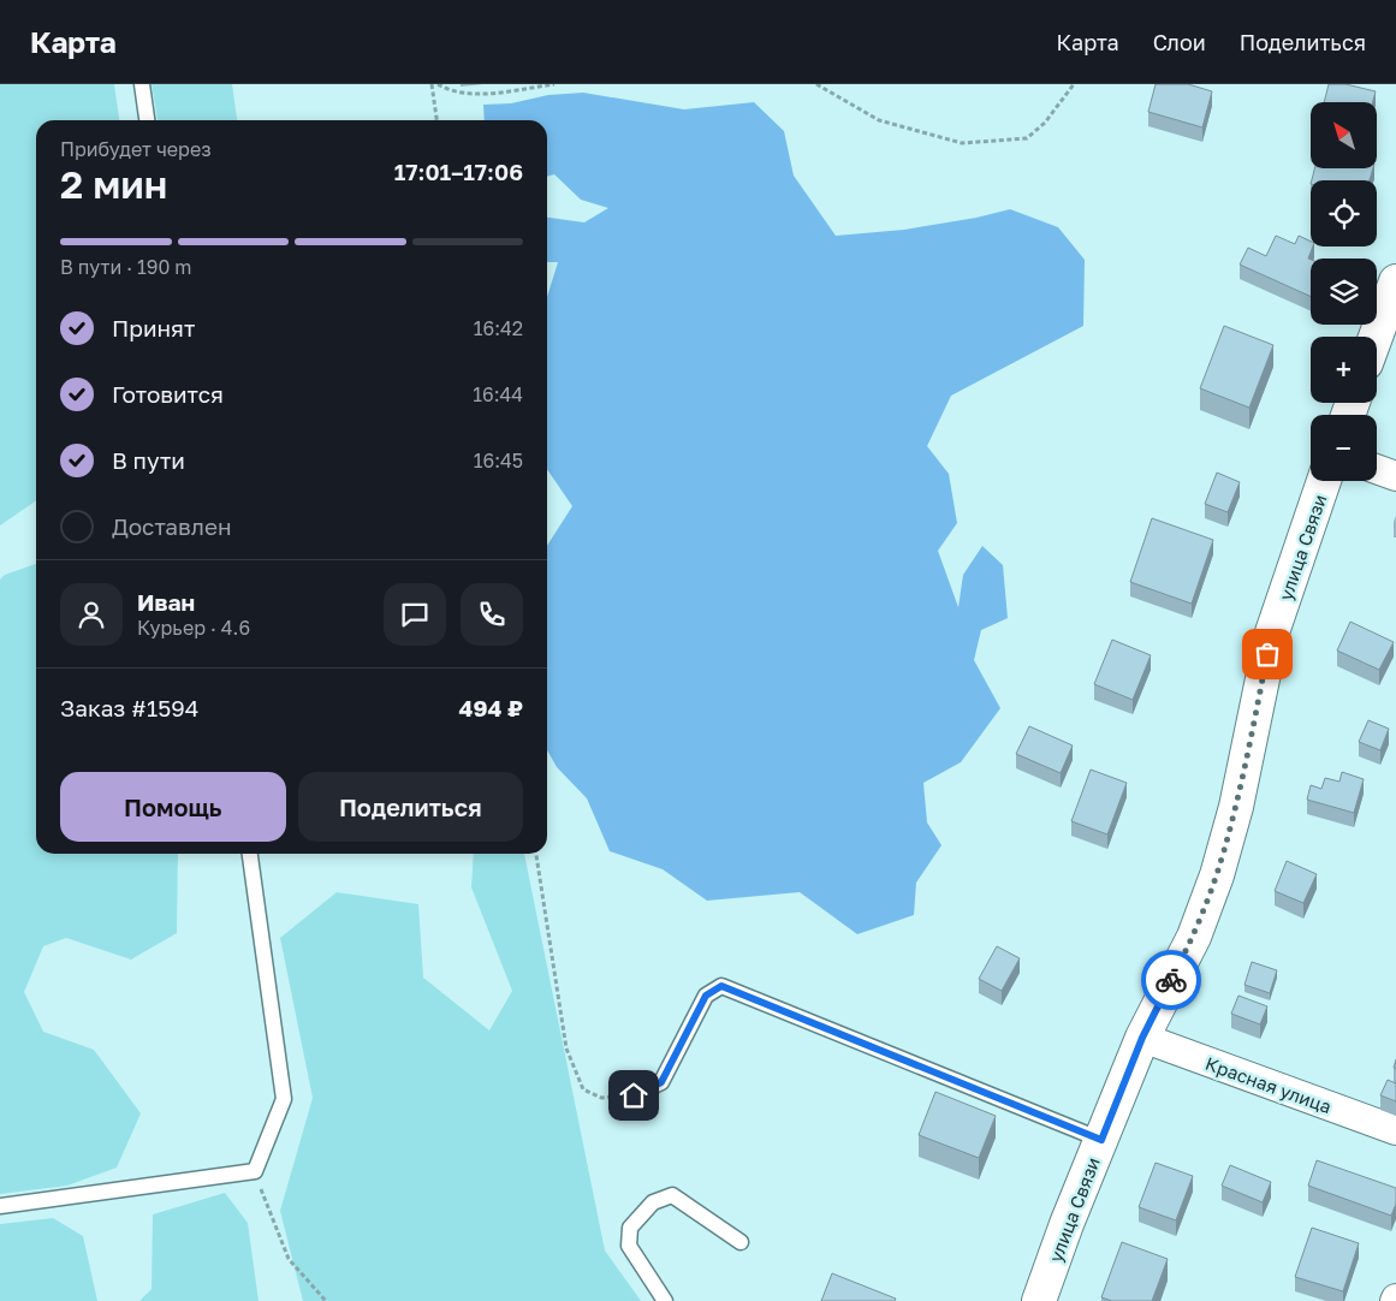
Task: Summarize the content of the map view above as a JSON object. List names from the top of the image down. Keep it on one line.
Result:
{"streets":{"main road":["улица Связи"],"street":["Красная улица"]},"crossings":[["улица Связи","Красная улица"]],"north":"top left","page":{"header":"Карта","nav":["Карта","Слои","Поделиться"],"map_buttons":["+","−"],"heading":["2 мин","Прибудет через","17:01–17:06"],"panel":["Иван","Курьер · 4.6","Заказ #1594","494 ₽"],"bar":"В пути · 190 m","list":[["Принят","16:42"],["Готовится","16:44"],["В пути","16:45"],"Доставлен"],"buttons":["Помощь","Поделиться"]}}
